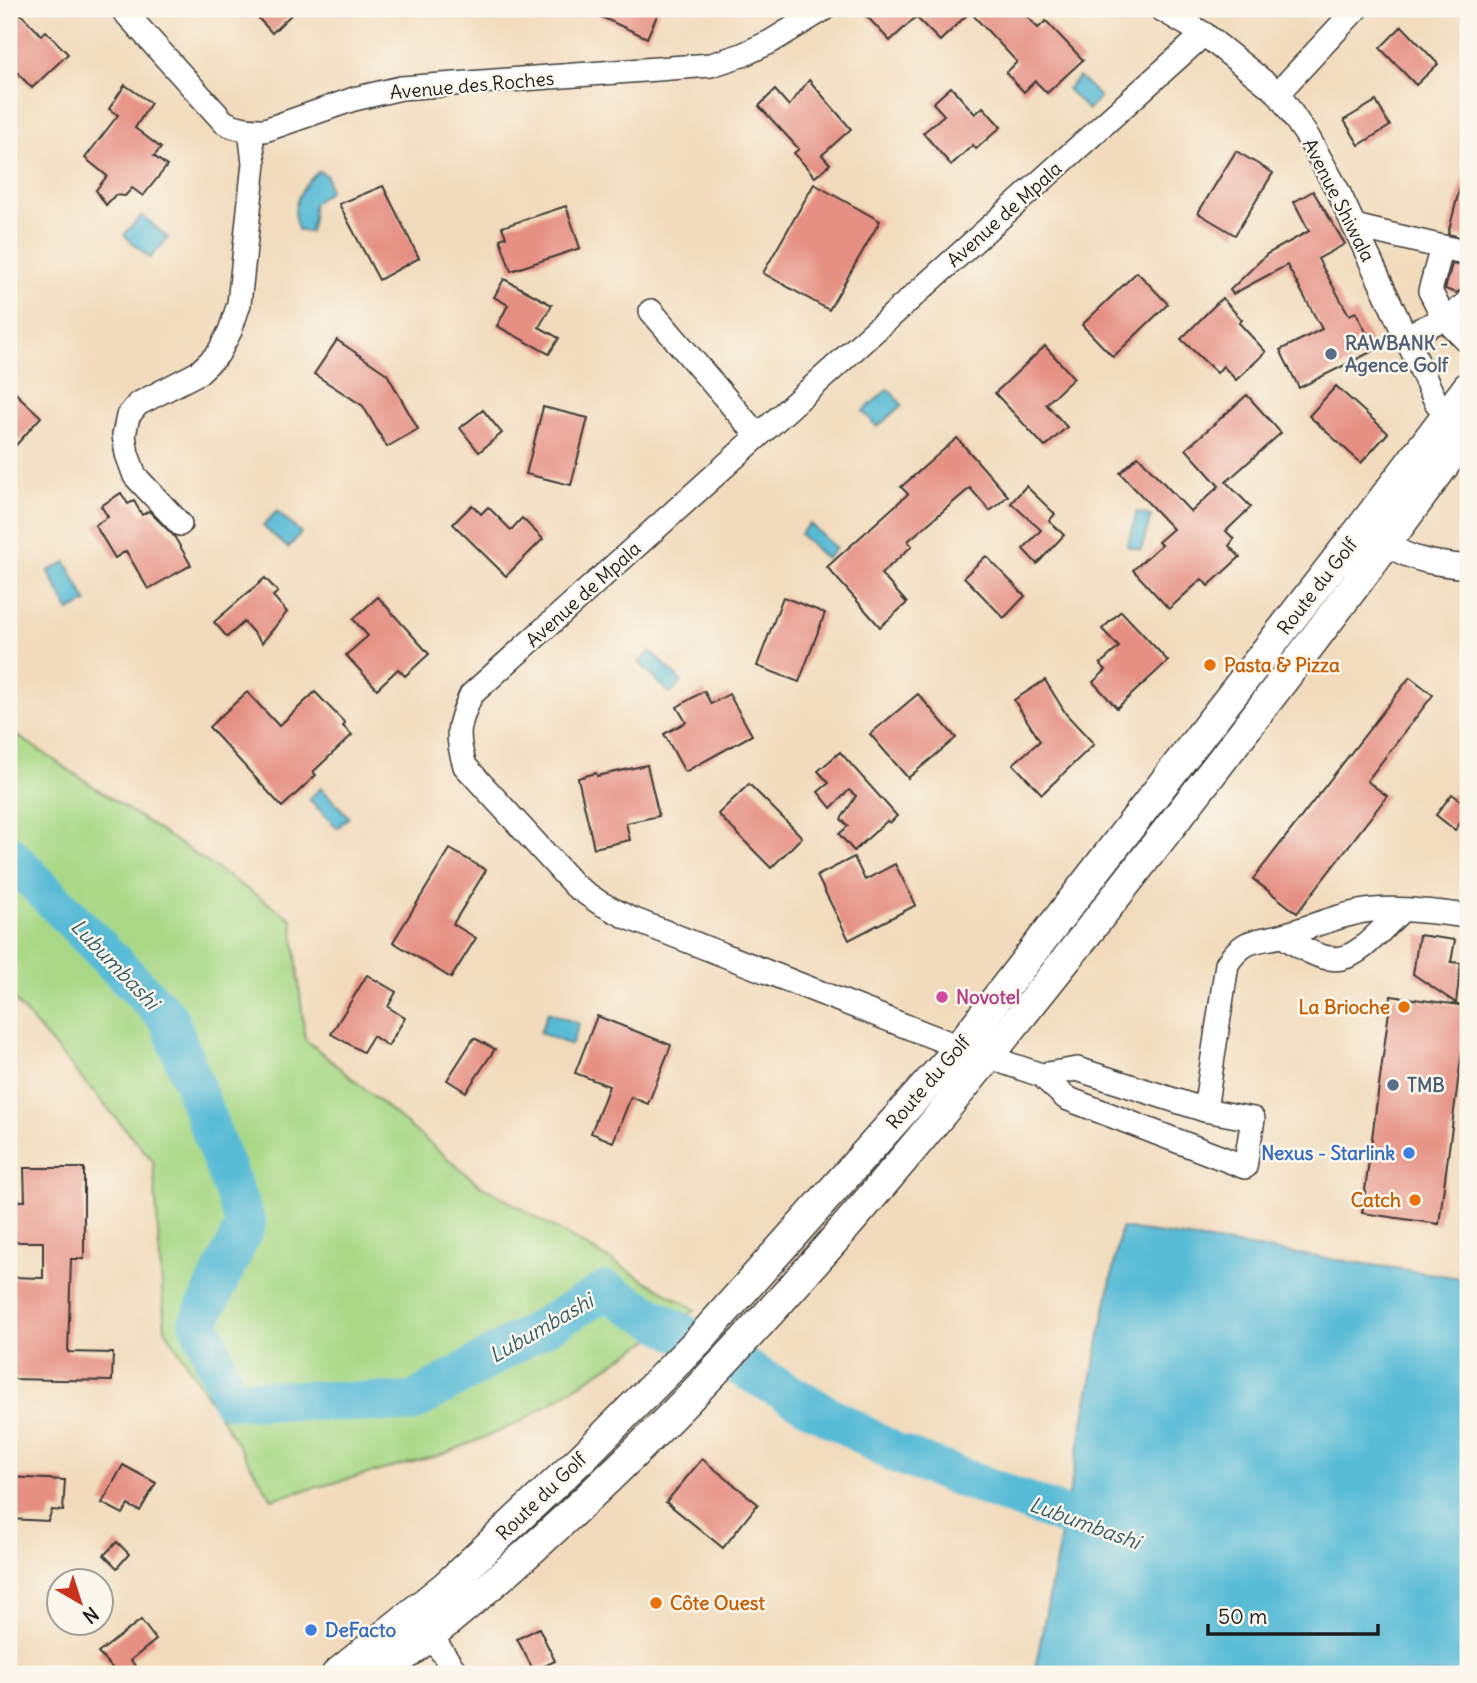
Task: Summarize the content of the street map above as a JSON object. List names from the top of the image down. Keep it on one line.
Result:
{"streets":{"main road":["Route du Golf"],"street":["Avenue des Roches","Avenue Shiwala","Avenue de Mpala"]},"crossings":[["Avenue Shiwala","Avenue de Mpala"],["Avenue Shiwala","Route du Golf"],["Avenue de Mpala","Route du Golf"]],"water":["Lubumbashi"],"places":["RAWBANK - Agence Golf","Pasta & Pizza","Novotel","La Brioche","TMB","Nexus - Starlink","Catch","Côte Ouest","DeFacto"],"scale_bar":"50 m","north":"bottom right"}
